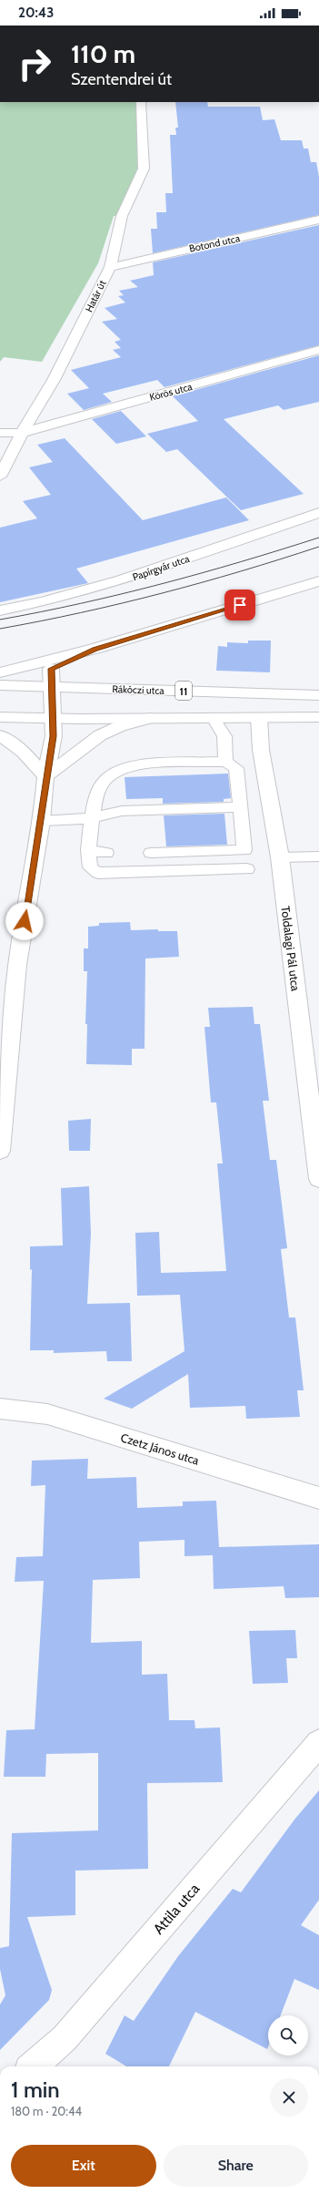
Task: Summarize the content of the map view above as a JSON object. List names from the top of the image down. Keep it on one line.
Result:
{"streets":{"street":["Botond utca","Határ út","Körös utca","Papírgyár utca","Rákóczi utca","11","Toldalagi Pál utca","Czetz János utca","Attila utca"]},"crossings":[["Botond utca","Határ út"],["Határ út","Körös utca"]],"page":{"status":"20:43","turn":["110 m","Szentendrei út"],"heading":["1 min","180 m · 20:44"],"buttons":["Exit","Share"]}}
